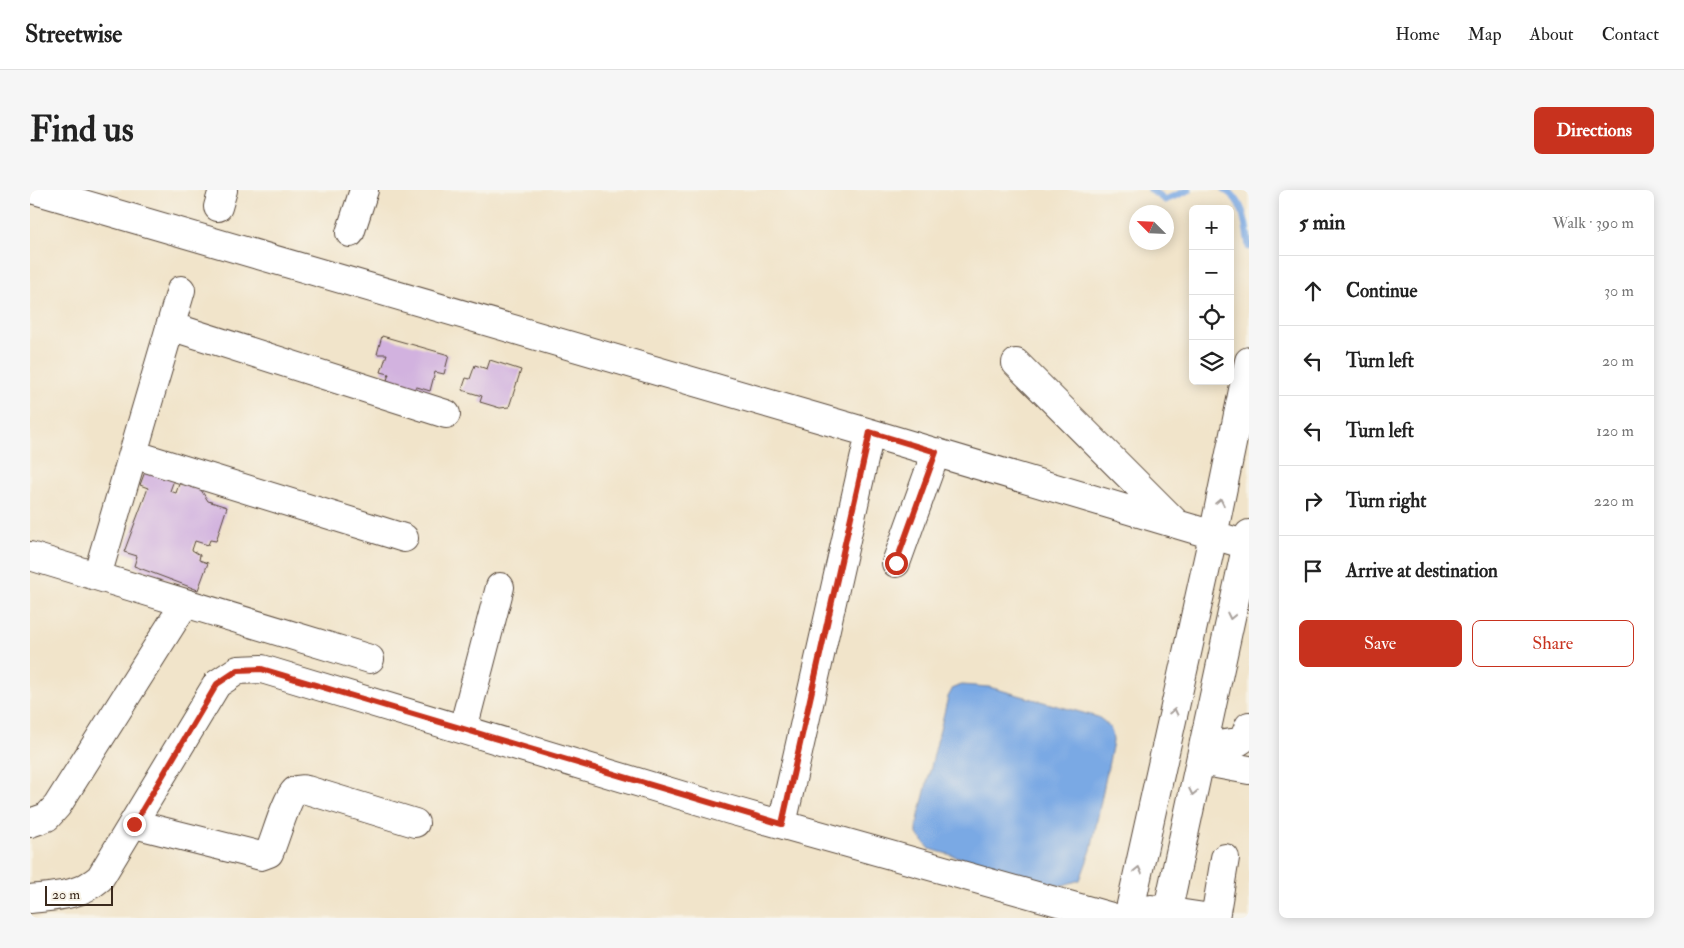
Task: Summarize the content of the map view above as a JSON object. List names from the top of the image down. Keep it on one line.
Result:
{"scale_bar":"20 m","north":"top left","page":{"header":"Streetwise","nav":["Home","Map","About","Contact"],"buttons":["Directions",["Save","Share"]],"title":"Find us","heading":["5 min","Walk · 390 m"],"map_buttons":["+","−"],"list":[["Continue","30 m"],["Turn left","20 m"],["Turn left","120 m"],["Turn right","220 m"],"Arrive at destination"],"scale":"20 m"}}
